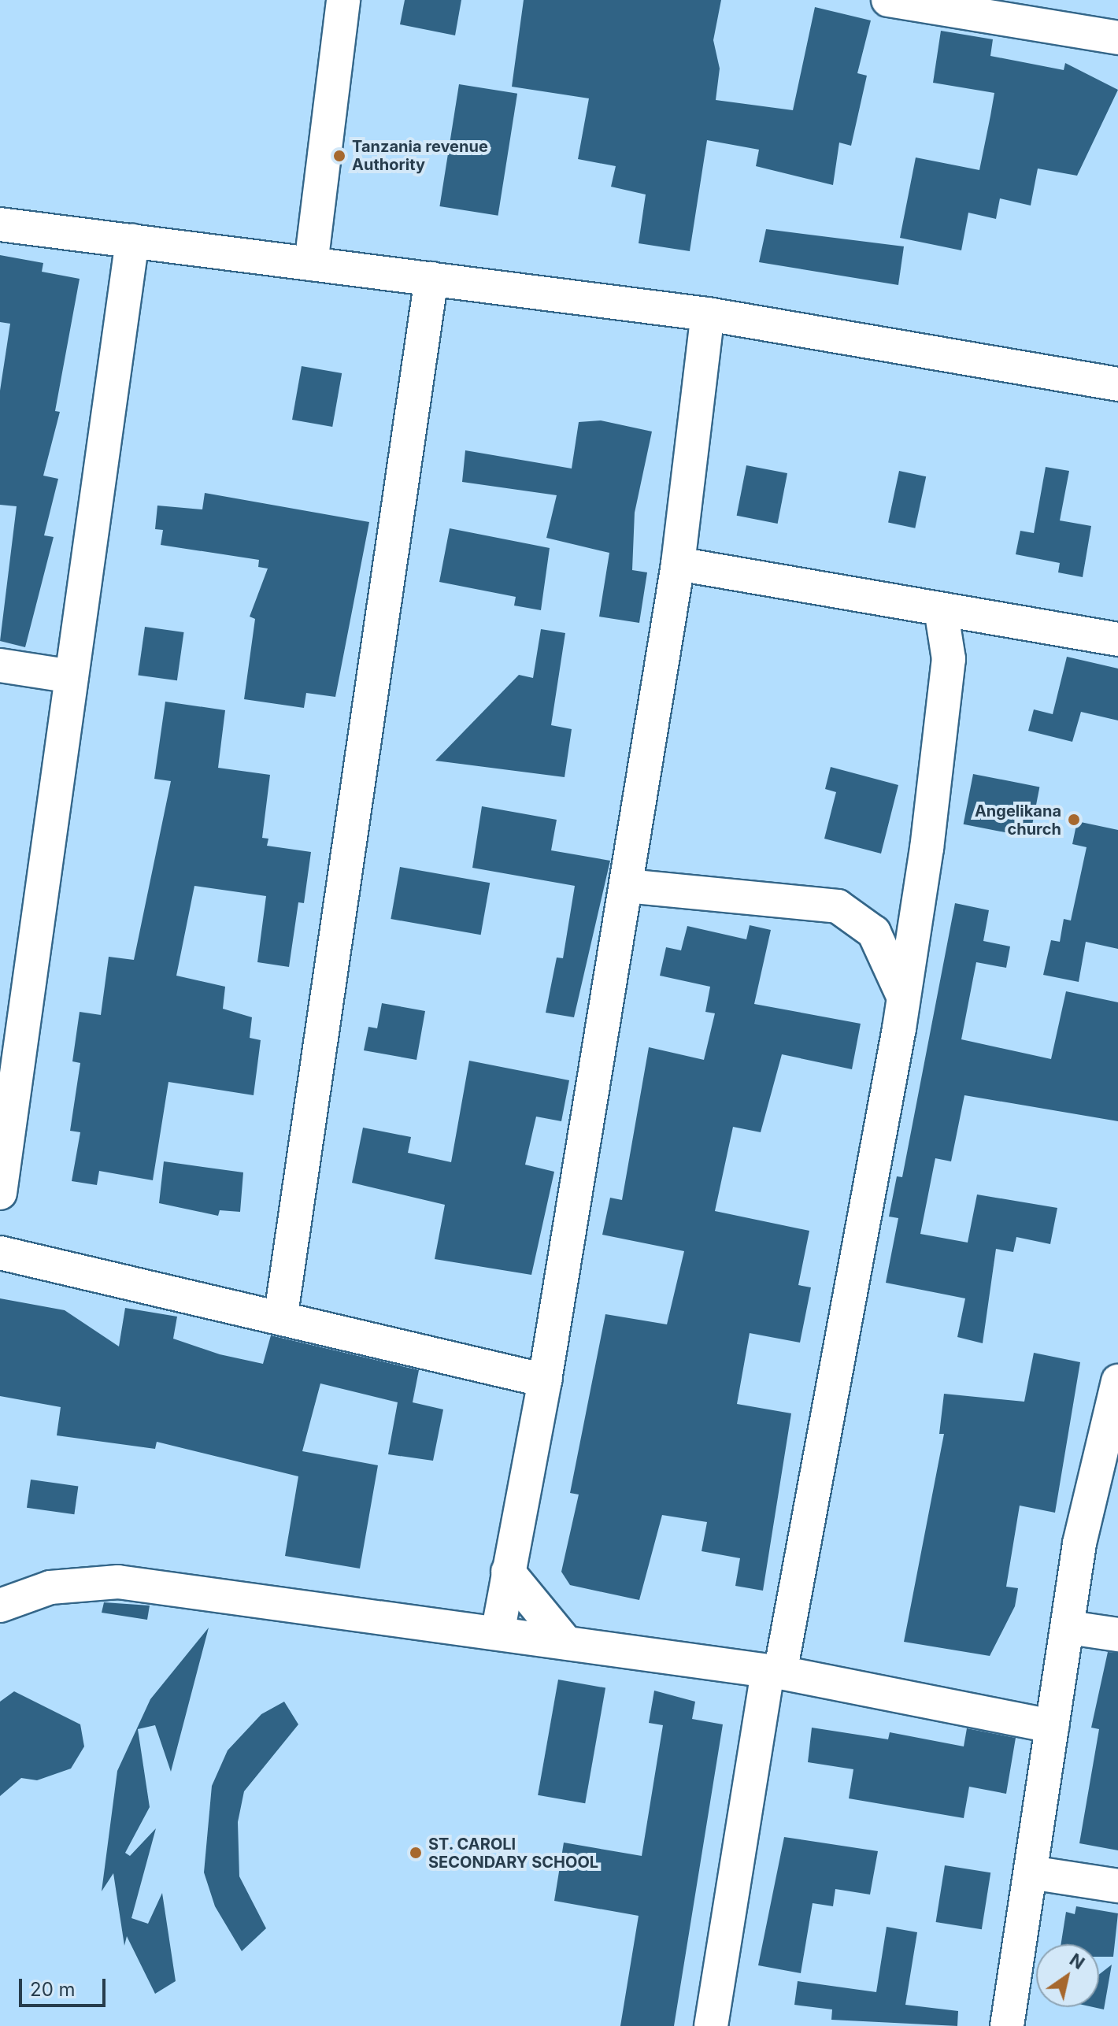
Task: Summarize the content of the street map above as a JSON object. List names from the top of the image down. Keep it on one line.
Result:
{"places":["Tanzania revenue Authority","Angelikana church","ST. CAROLI SECONDARY SCHOOL"],"scale_bar":"20 m","north":"top right"}
